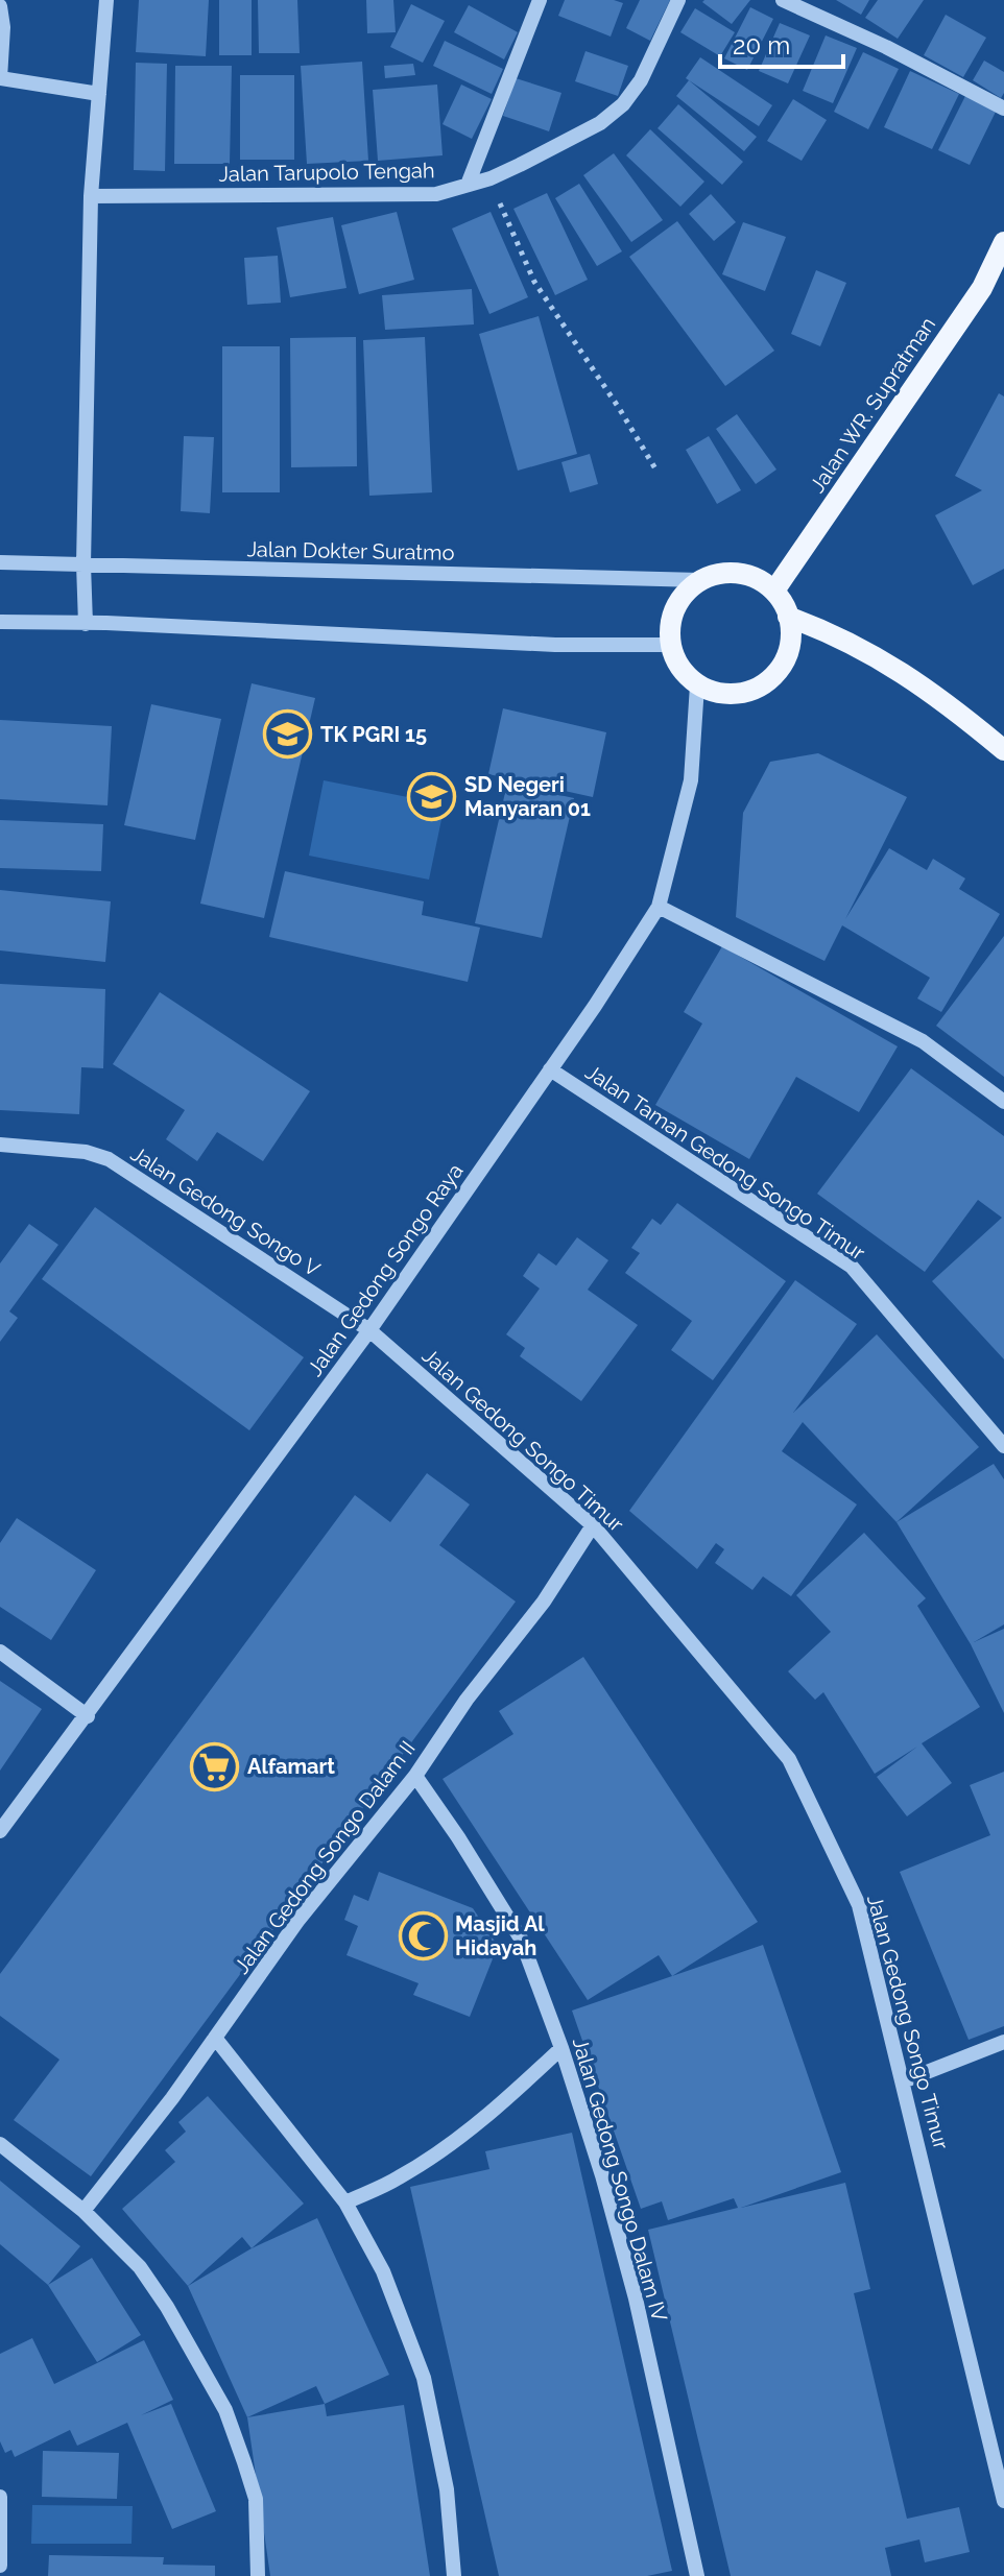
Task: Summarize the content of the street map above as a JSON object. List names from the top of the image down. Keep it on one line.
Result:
{"streets":{"main road":["Jalan WR. Supratman"],"street":["Jalan Tarupolo Tengah","Jalan Dokter Suratmo","Jalan Taman Gedong Songo Timur","Jalan Gedong Songo V","Jalan Gedong Songo Raya","Jalan Gedong Songo Timur","Jalan Gedong Songo Dalam II","Jalan Gedong Songo Dalam IV"]},"crossings":[["Jalan WR. Supratman","Jalan Dokter Suratmo"],["Jalan WR. Supratman","Jalan Gedong Songo Raya"],["Jalan Dokter Suratmo","Jalan Gedong Songo Raya"],["Jalan Taman Gedong Songo Timur","Jalan Gedong Songo Raya"],["Jalan Gedong Songo V","Jalan Gedong Songo Raya"],["Jalan Gedong Songo V","Jalan Gedong Songo Timur"],["Jalan Gedong Songo Raya","Jalan Gedong Songo Timur"],["Jalan Gedong Songo Timur","Jalan Gedong Songo Dalam II"],["Jalan Gedong Songo Dalam II","Jalan Gedong Songo Dalam IV"]],"places":{"school or university":["TK PGRI 15","SD Negeri Manyaran 01"],"supermarket":["Alfamart"],"mosque":["Masjid Al Hidayah"]},"scale_bar":"20 m"}
